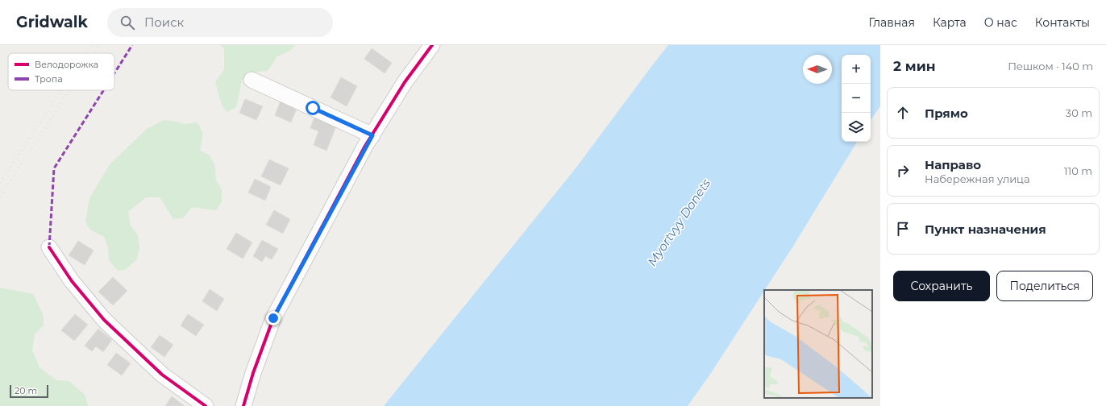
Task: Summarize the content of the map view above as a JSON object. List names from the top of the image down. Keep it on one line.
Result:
{"water":["Myortvyy Donets"],"legend":["Велодорожка","Тропа"],"scale_bar":"20 m","north":"left","page":{"header":"Gridwalk","search":"Поиск","nav":["Главная","Карта","О нас","Контакты"],"heading":["2 мин","Пешком · 140 m"],"map_buttons":["+","−"],"list":[["Прямо","30 m"],["Направо","Набережная улица","110 m"],"Пункт назначения"],"buttons":["Сохранить","Поделиться"],"scale":"20 m"}}
